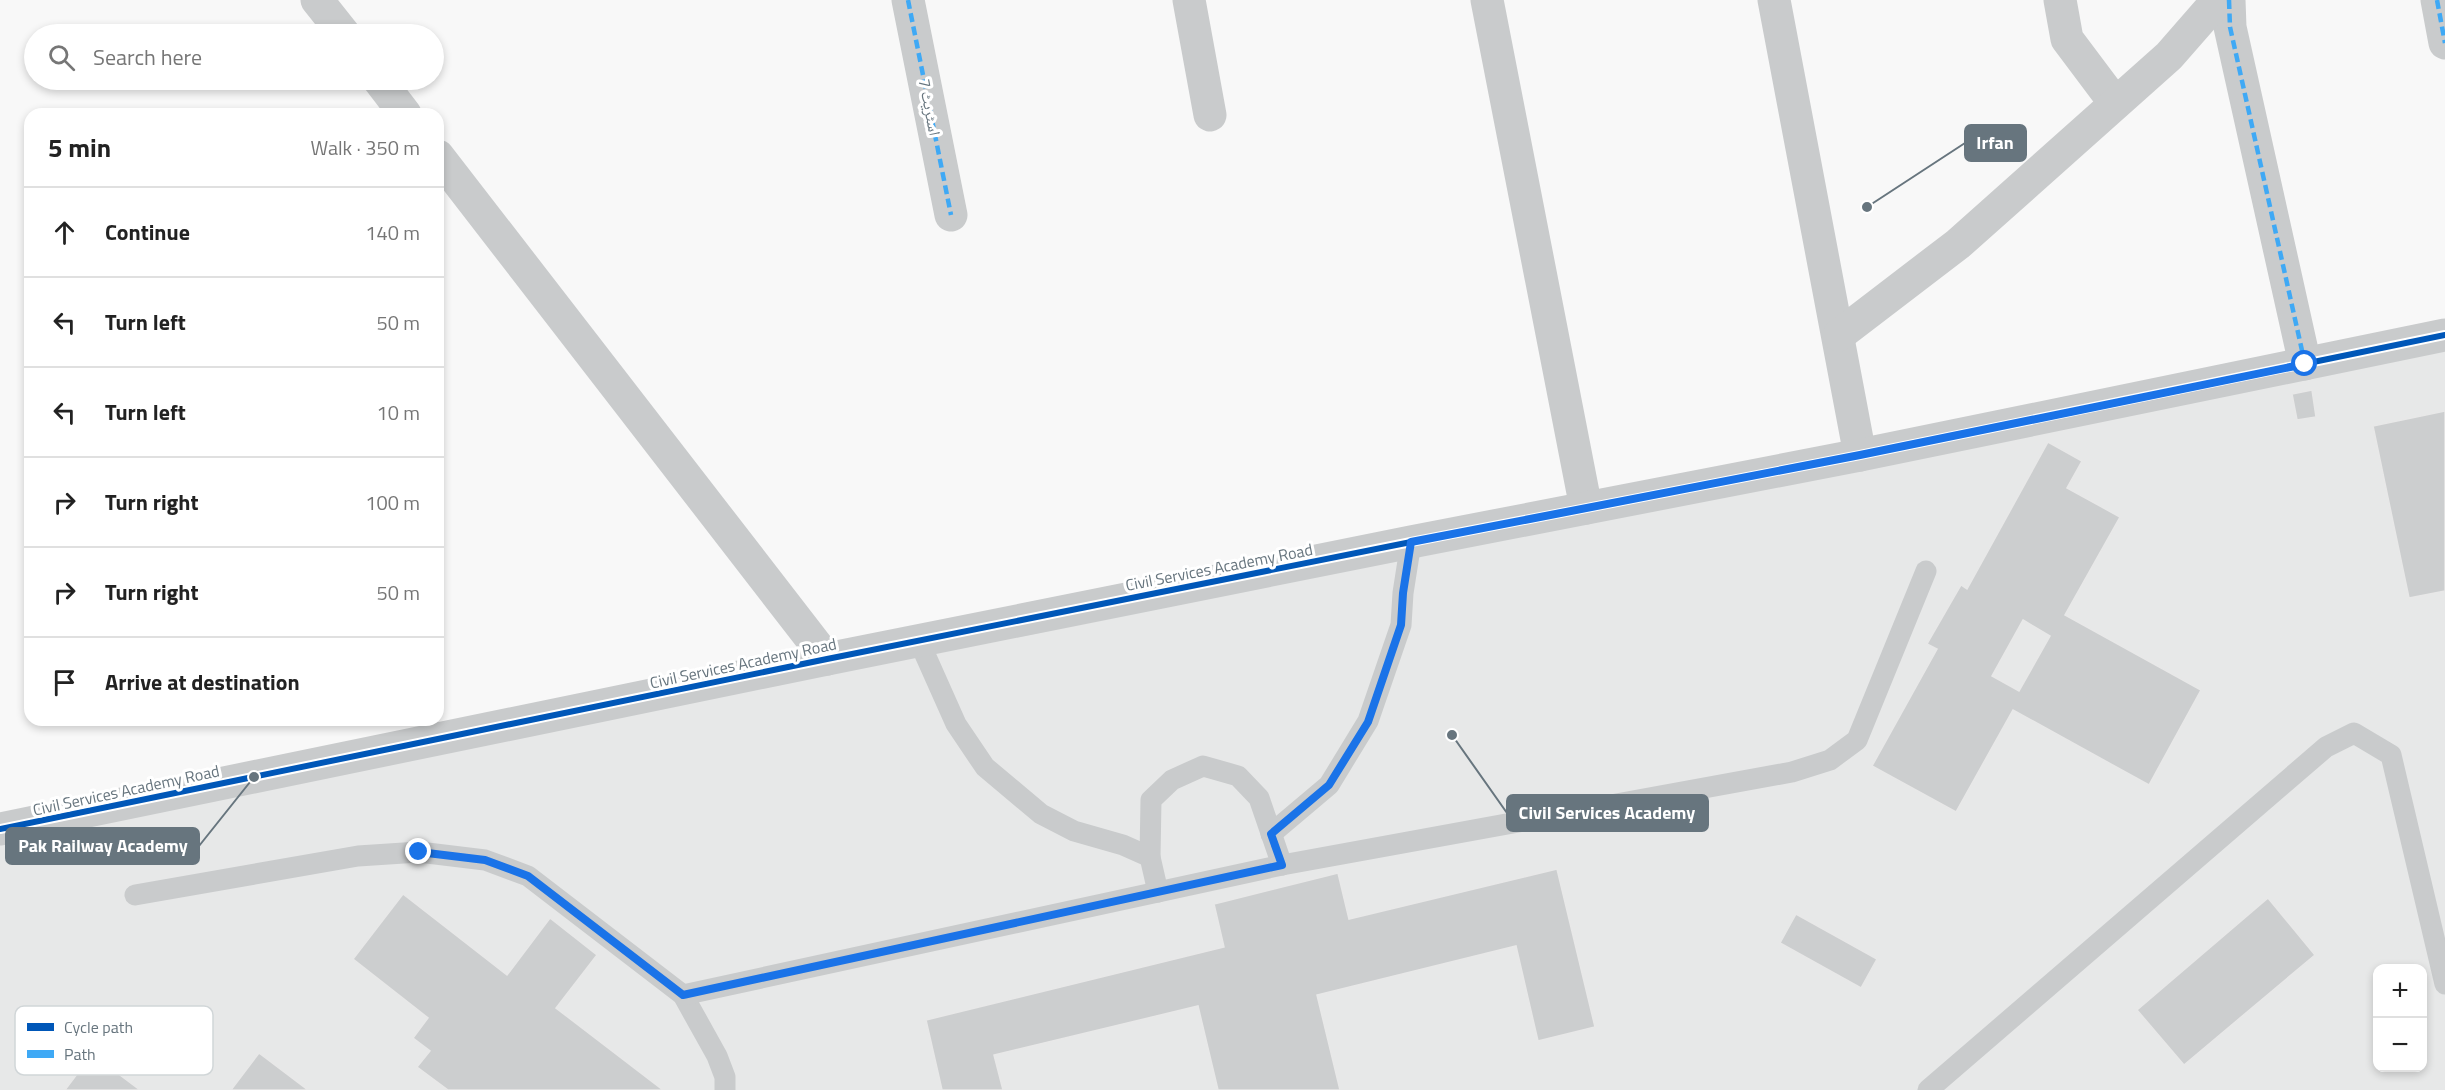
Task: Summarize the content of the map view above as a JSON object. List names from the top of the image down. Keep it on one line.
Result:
{"streets":{"street":["اسٹریٹ 7","Civil Services Academy Road"]},"places":["Irfan","Civil Services Academy","Pak Railway Academy"],"legend":["Cycle path","Path"],"page":{"search":"Search here","heading":["5 min","Walk · 350 m"],"list":[["Continue","140 m"],["Turn left","50 m"],["Turn left","10 m"],["Turn right","100 m"],["Turn right","50 m"],"Arrive at destination"],"map_buttons":["+","−"]}}
